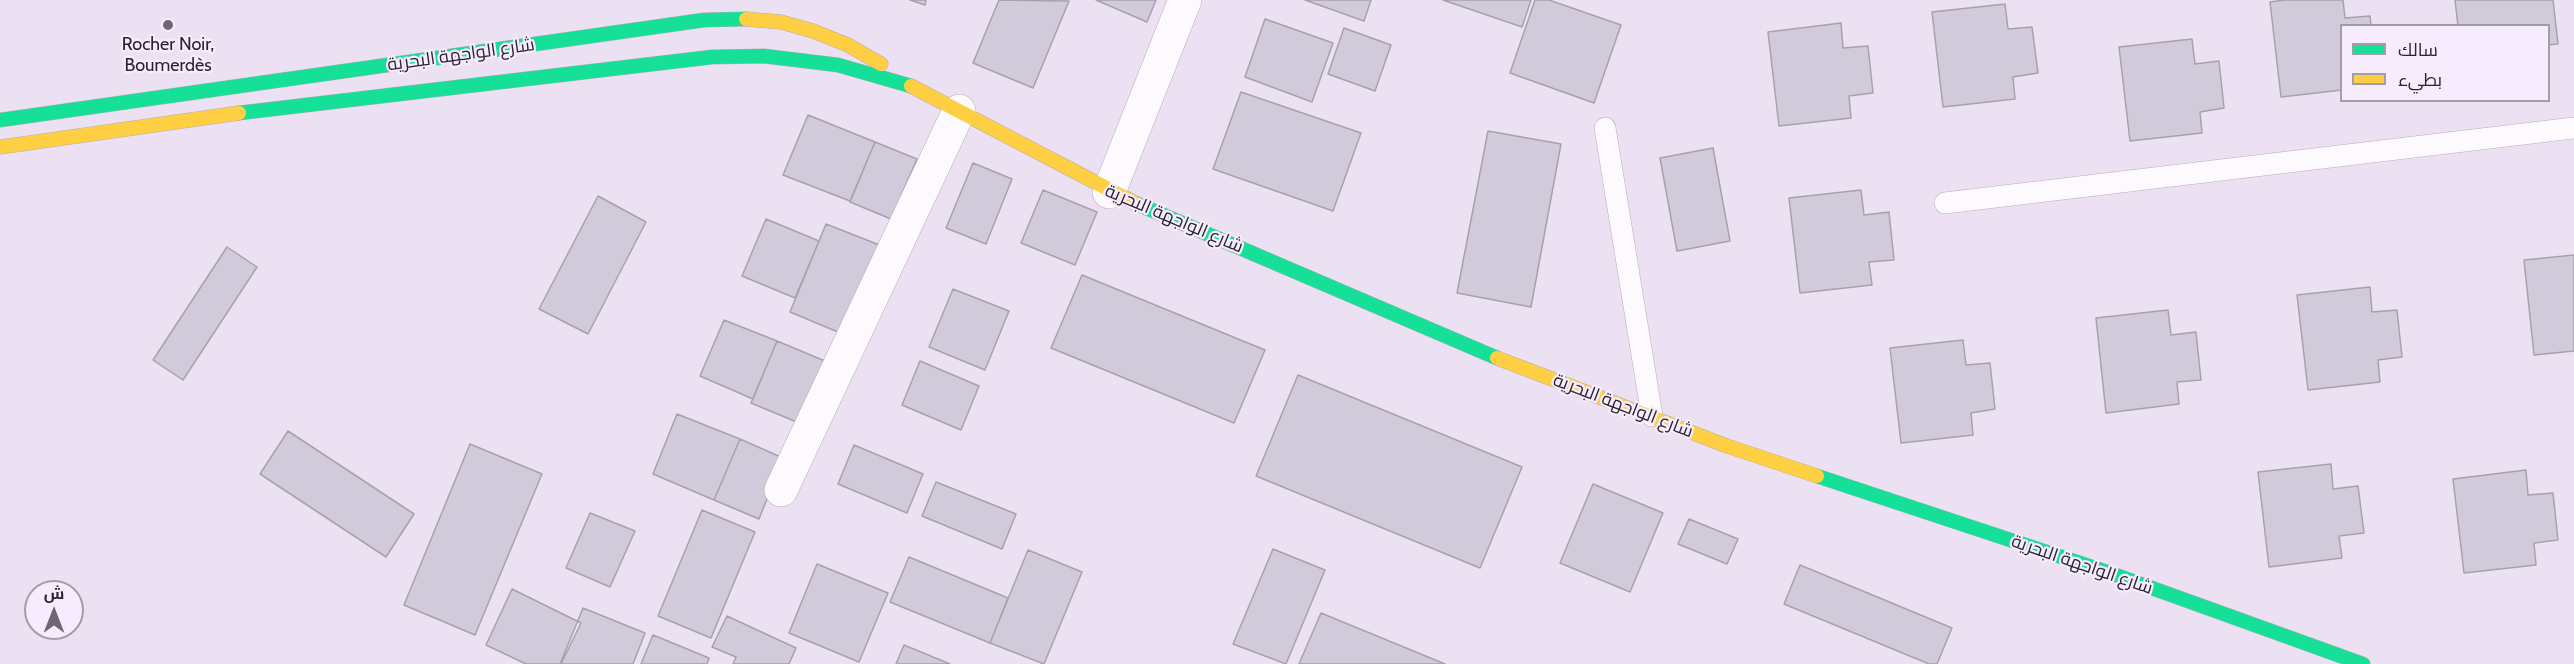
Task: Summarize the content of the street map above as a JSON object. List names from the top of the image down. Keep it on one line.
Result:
{"streets":{"main road":["شارع الواجهة البحرية"]},"places":["Rocher Noir, Boumerdès"],"legend":["سالك","بطيء"],"north":"top"}
